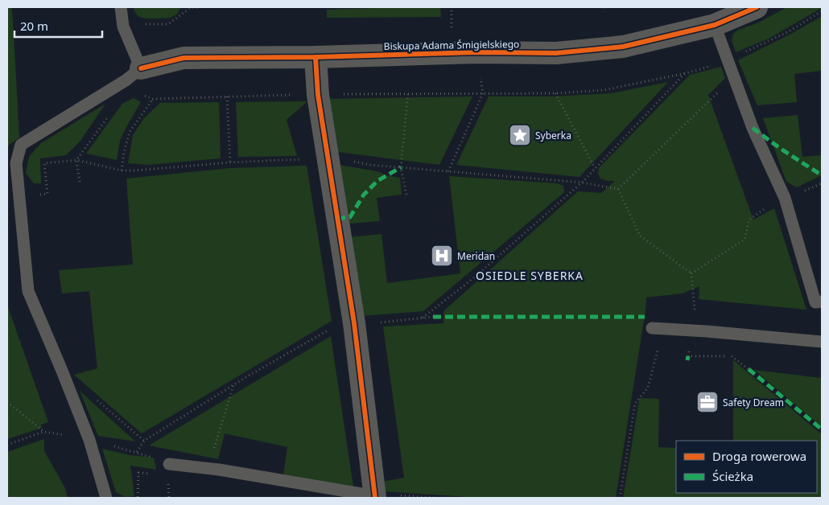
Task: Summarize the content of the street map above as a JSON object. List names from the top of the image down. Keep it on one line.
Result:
{"streets":{"street":["Biskupa Adama Śmigielskiego"]},"districts":["OSIEDLE SYBERKA"],"places":{"place":["Syberka"],"hospital":["Meridan"],"office":["Safety Dream"]},"legend":["Droga rowerowa","Ścieżka"],"scale_bar":"20 m"}
